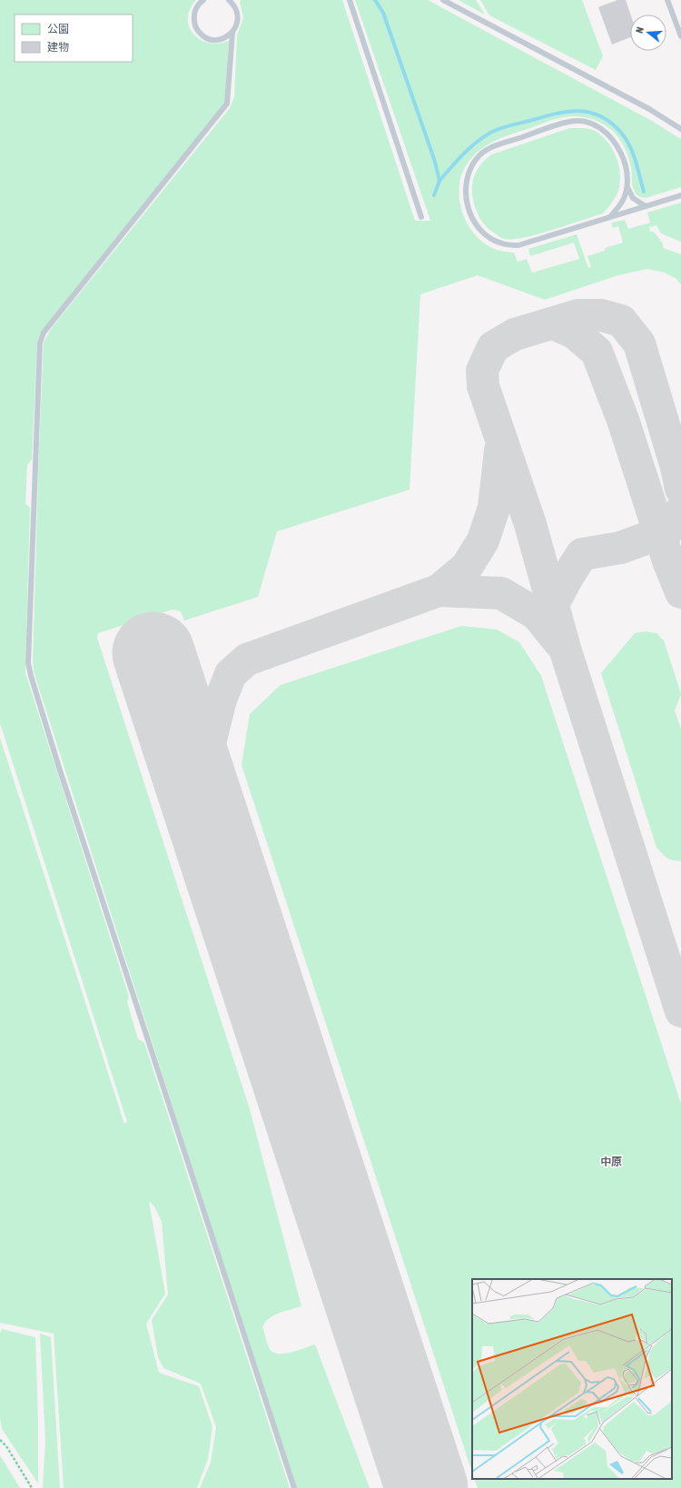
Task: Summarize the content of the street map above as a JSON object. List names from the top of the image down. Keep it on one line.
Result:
{"districts":["中原"],"legend":["公園","建物"],"north":"left"}
